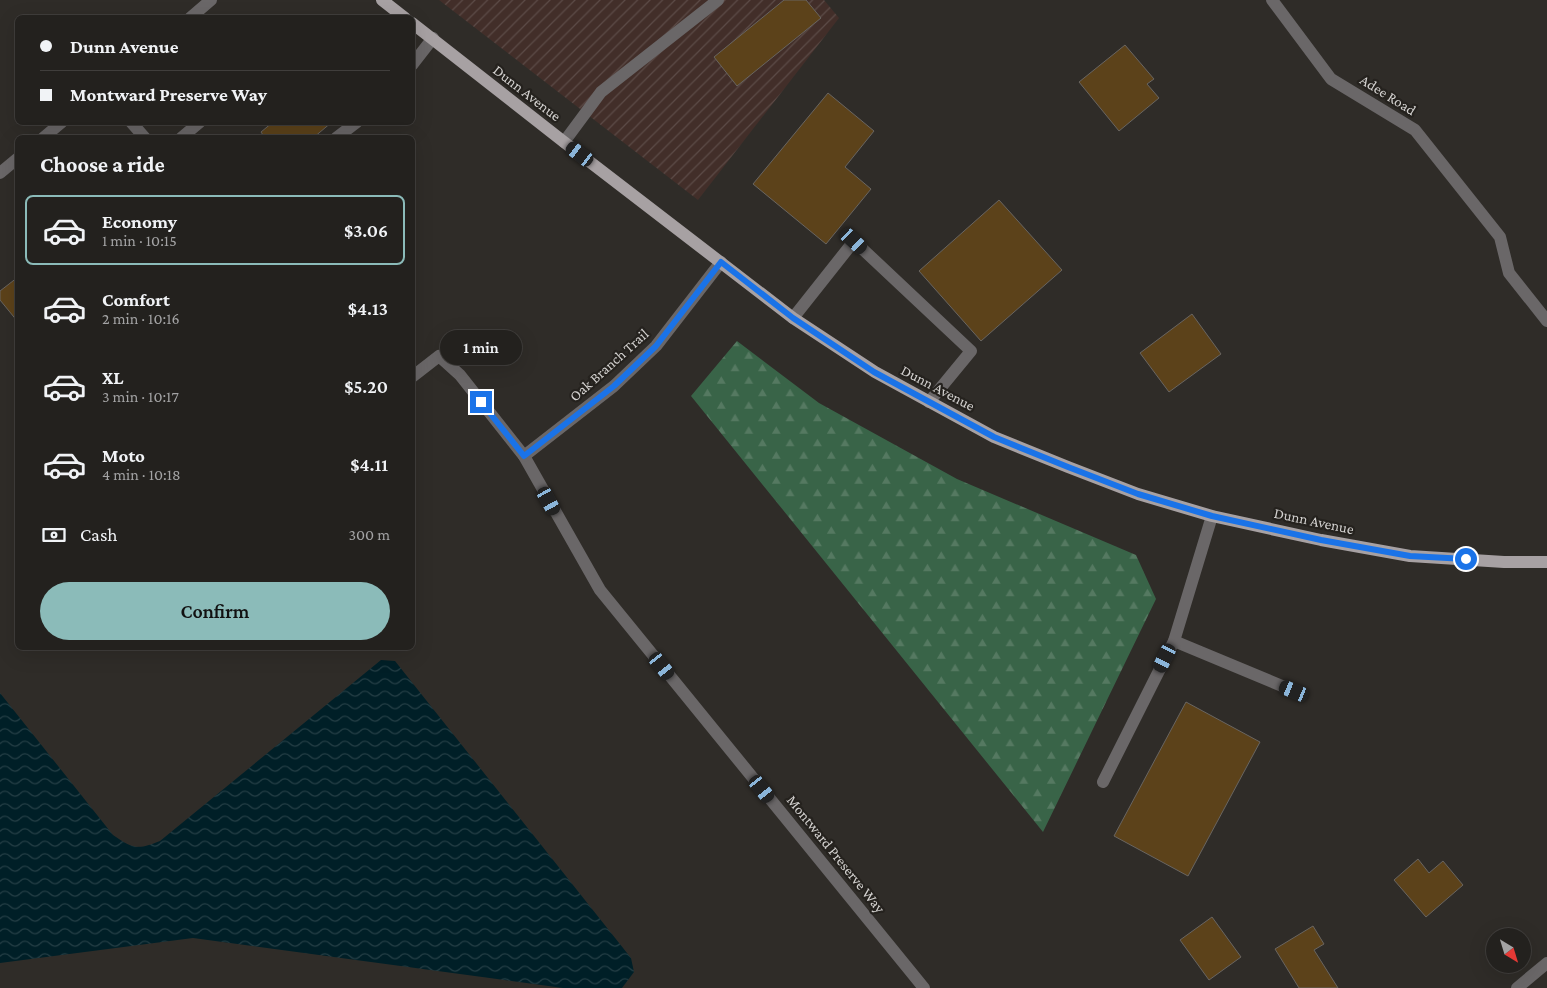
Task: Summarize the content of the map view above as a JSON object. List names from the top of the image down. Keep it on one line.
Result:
{"streets":{"main road":["Dunn Avenue"],"street":["Adee Road","Oak Branch Trail","Montward Preserve Way"]},"crossings":[["Dunn Avenue","Oak Branch Trail"],["Oak Branch Trail","Montward Preserve Way"]],"north":"bottom right","page":{"banner":["Dunn Avenue","Montward Preserve Way"],"heading":"Choose a ride","list":[{"name":"Economy","note":"1 min · 10:15","value":"$3.06"},{"name":"Comfort","note":"2 min · 10:16","value":"$4.13"},{"name":"XL","note":"3 min · 10:17","value":"$5.20"},{"name":"Moto","note":"4 min · 10:18","value":"$4.11"}],"bubble":"1 min","pay":["Cash","300 m"],"buttons":"Confirm"}}
